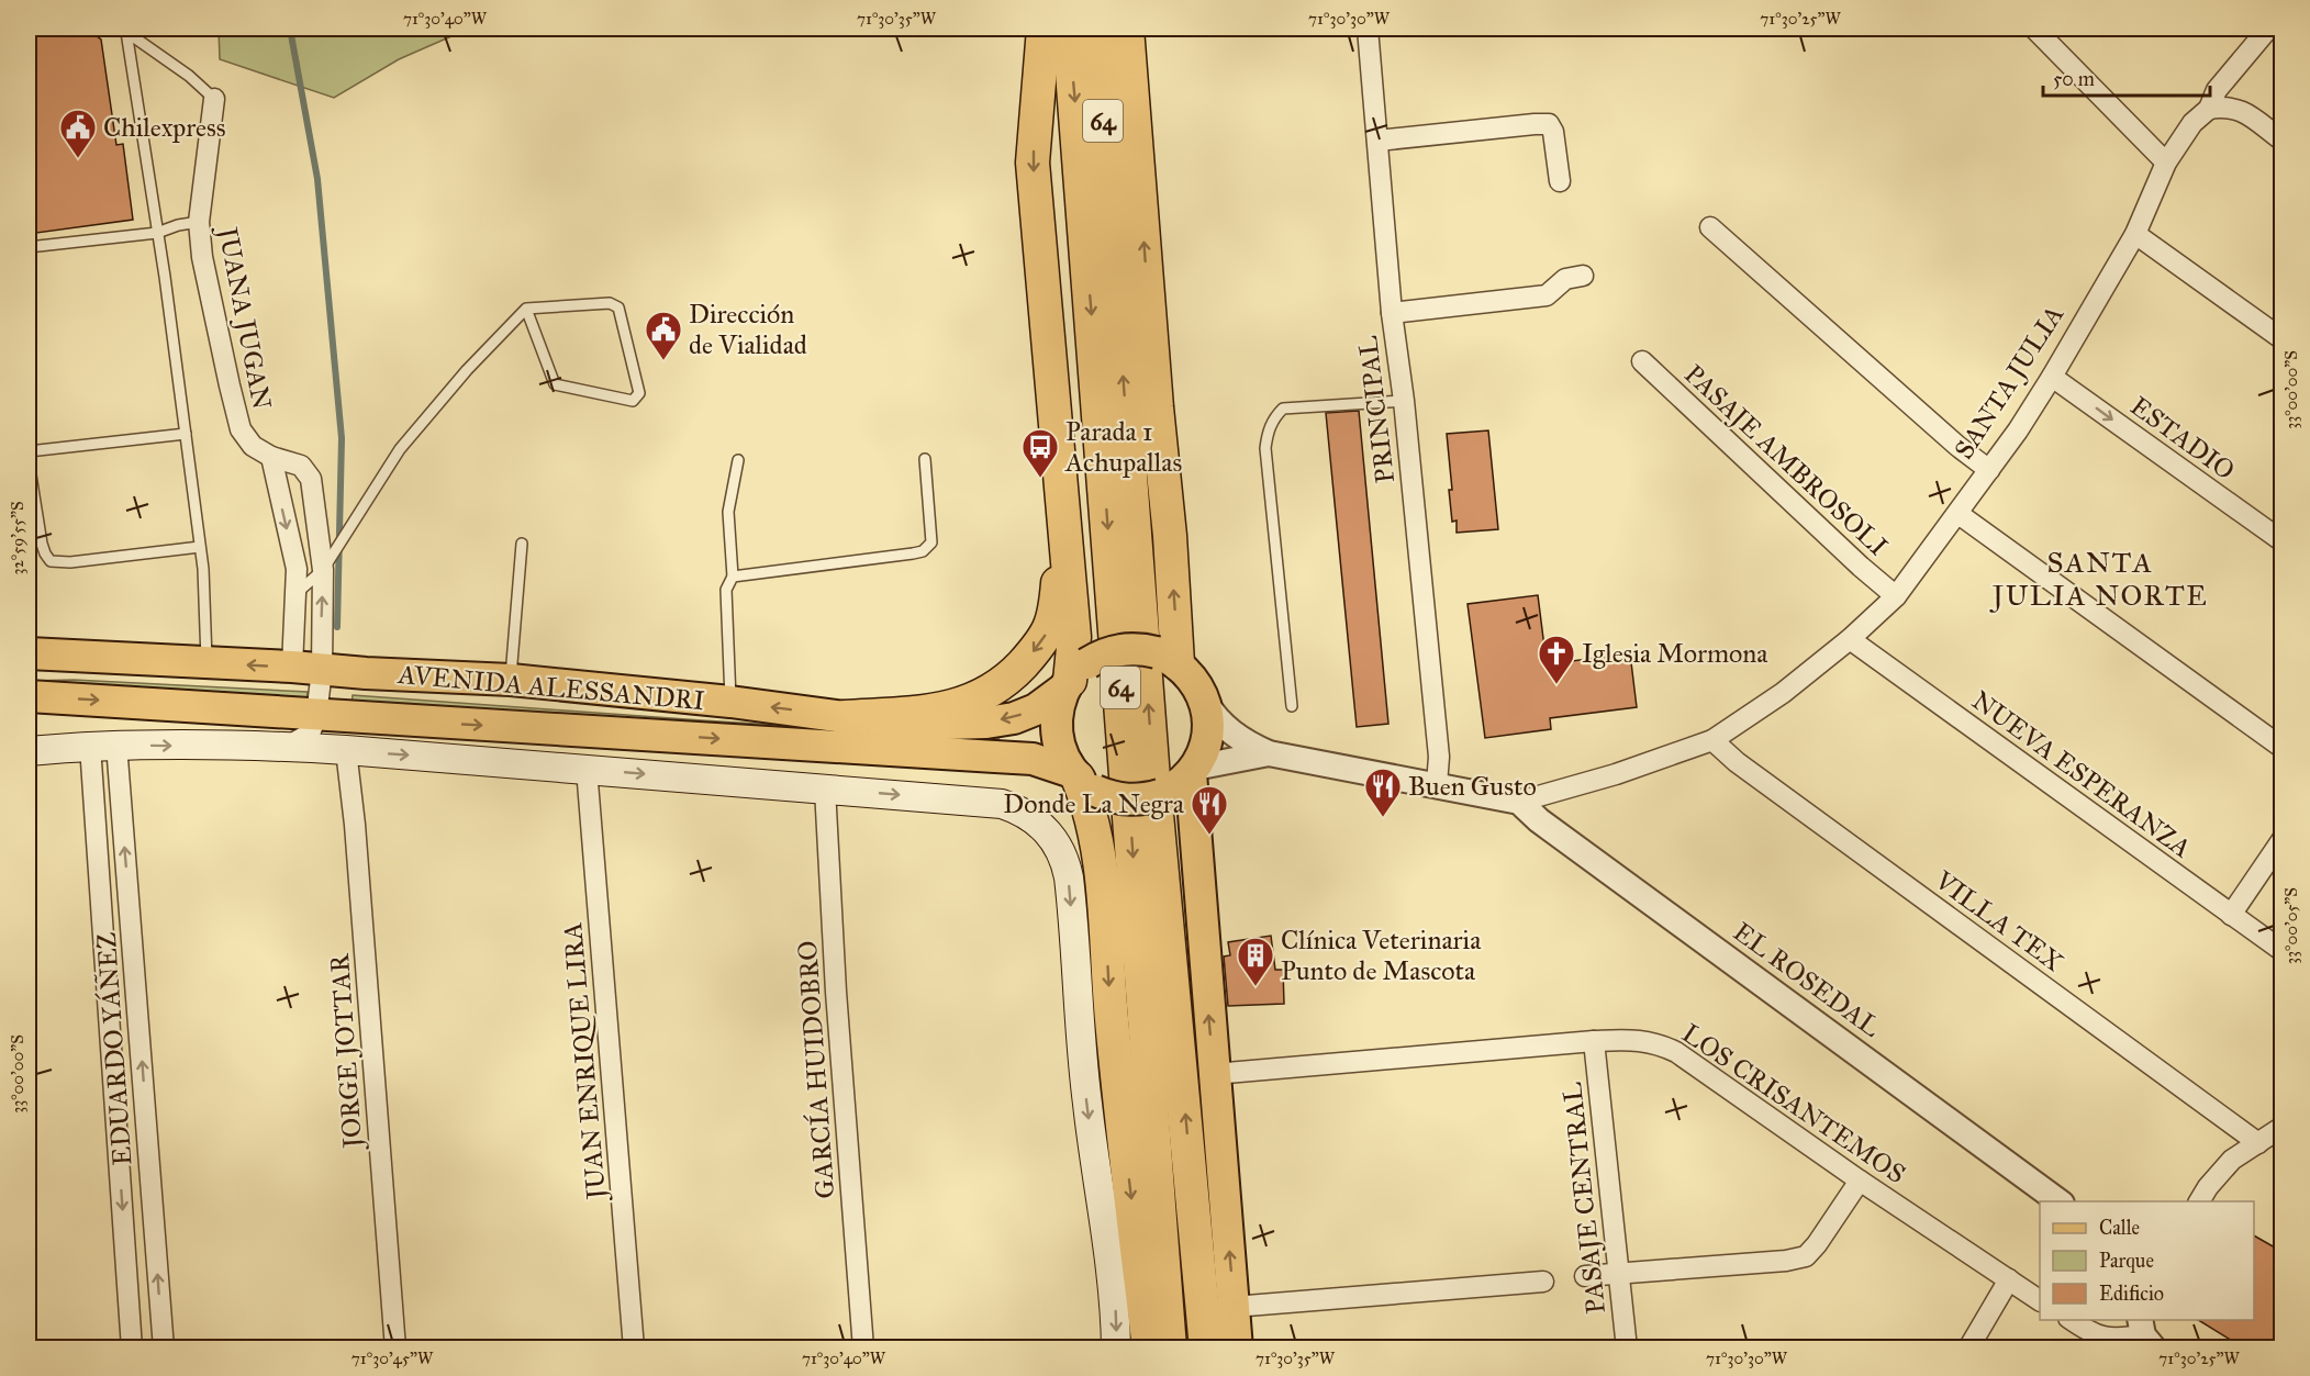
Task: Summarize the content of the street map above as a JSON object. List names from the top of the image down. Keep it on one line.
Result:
{"streets":{"highway":["64"],"main road":["AVENIDA ALESSANDRI"],"street":["JUANA JUGAN","SANTA JULIA","PRINCIPAL","ESTADIO","PASAJE AMBROSOLI","NUEVA ESPERANZA","VILLA TEX","EL ROSEDAL","EDUARDO YÁÑEZ","JORGE JOTTAR","JUAN ENRIQUE LIRA","GARCÍA HUIDOBRO","LOS CRISANTEMOS","PASAJE CENTRAL"]},"crossings":[["SANTA JULIA","PRINCIPAL"],["SANTA JULIA","ESTADIO"],["SANTA JULIA","PASAJE AMBROSOLI"],["SANTA JULIA","AVENIDA ALESSANDRI"],["SANTA JULIA","NUEVA ESPERANZA"],["SANTA JULIA","VILLA TEX"],["SANTA JULIA","EL ROSEDAL"],["LOS CRISANTEMOS","PASAJE CENTRAL"]],"districts":["SANTA JULIA NORTE"],"places":{"public building":["Chilexpress","Dirección de Vialidad"],"bus stop":["Parada 1 Achupallas"],"church":["Iglesia Mormona"],"restaurant":["Buen Gusto","Donde La Negra"],"building":["Clínica Veterinaria Punto de Mascota"]},"legend":["Calle","Parque","Edificio"],"scale_bar":"50 m","coordinates":["71°30'40\"W","71°30'35\"W","71°30'30\"W","71°30'25\"W","33°00'00\"S","32°59'55\"S","33°00'05\"S","71°30'45\"W"]}
